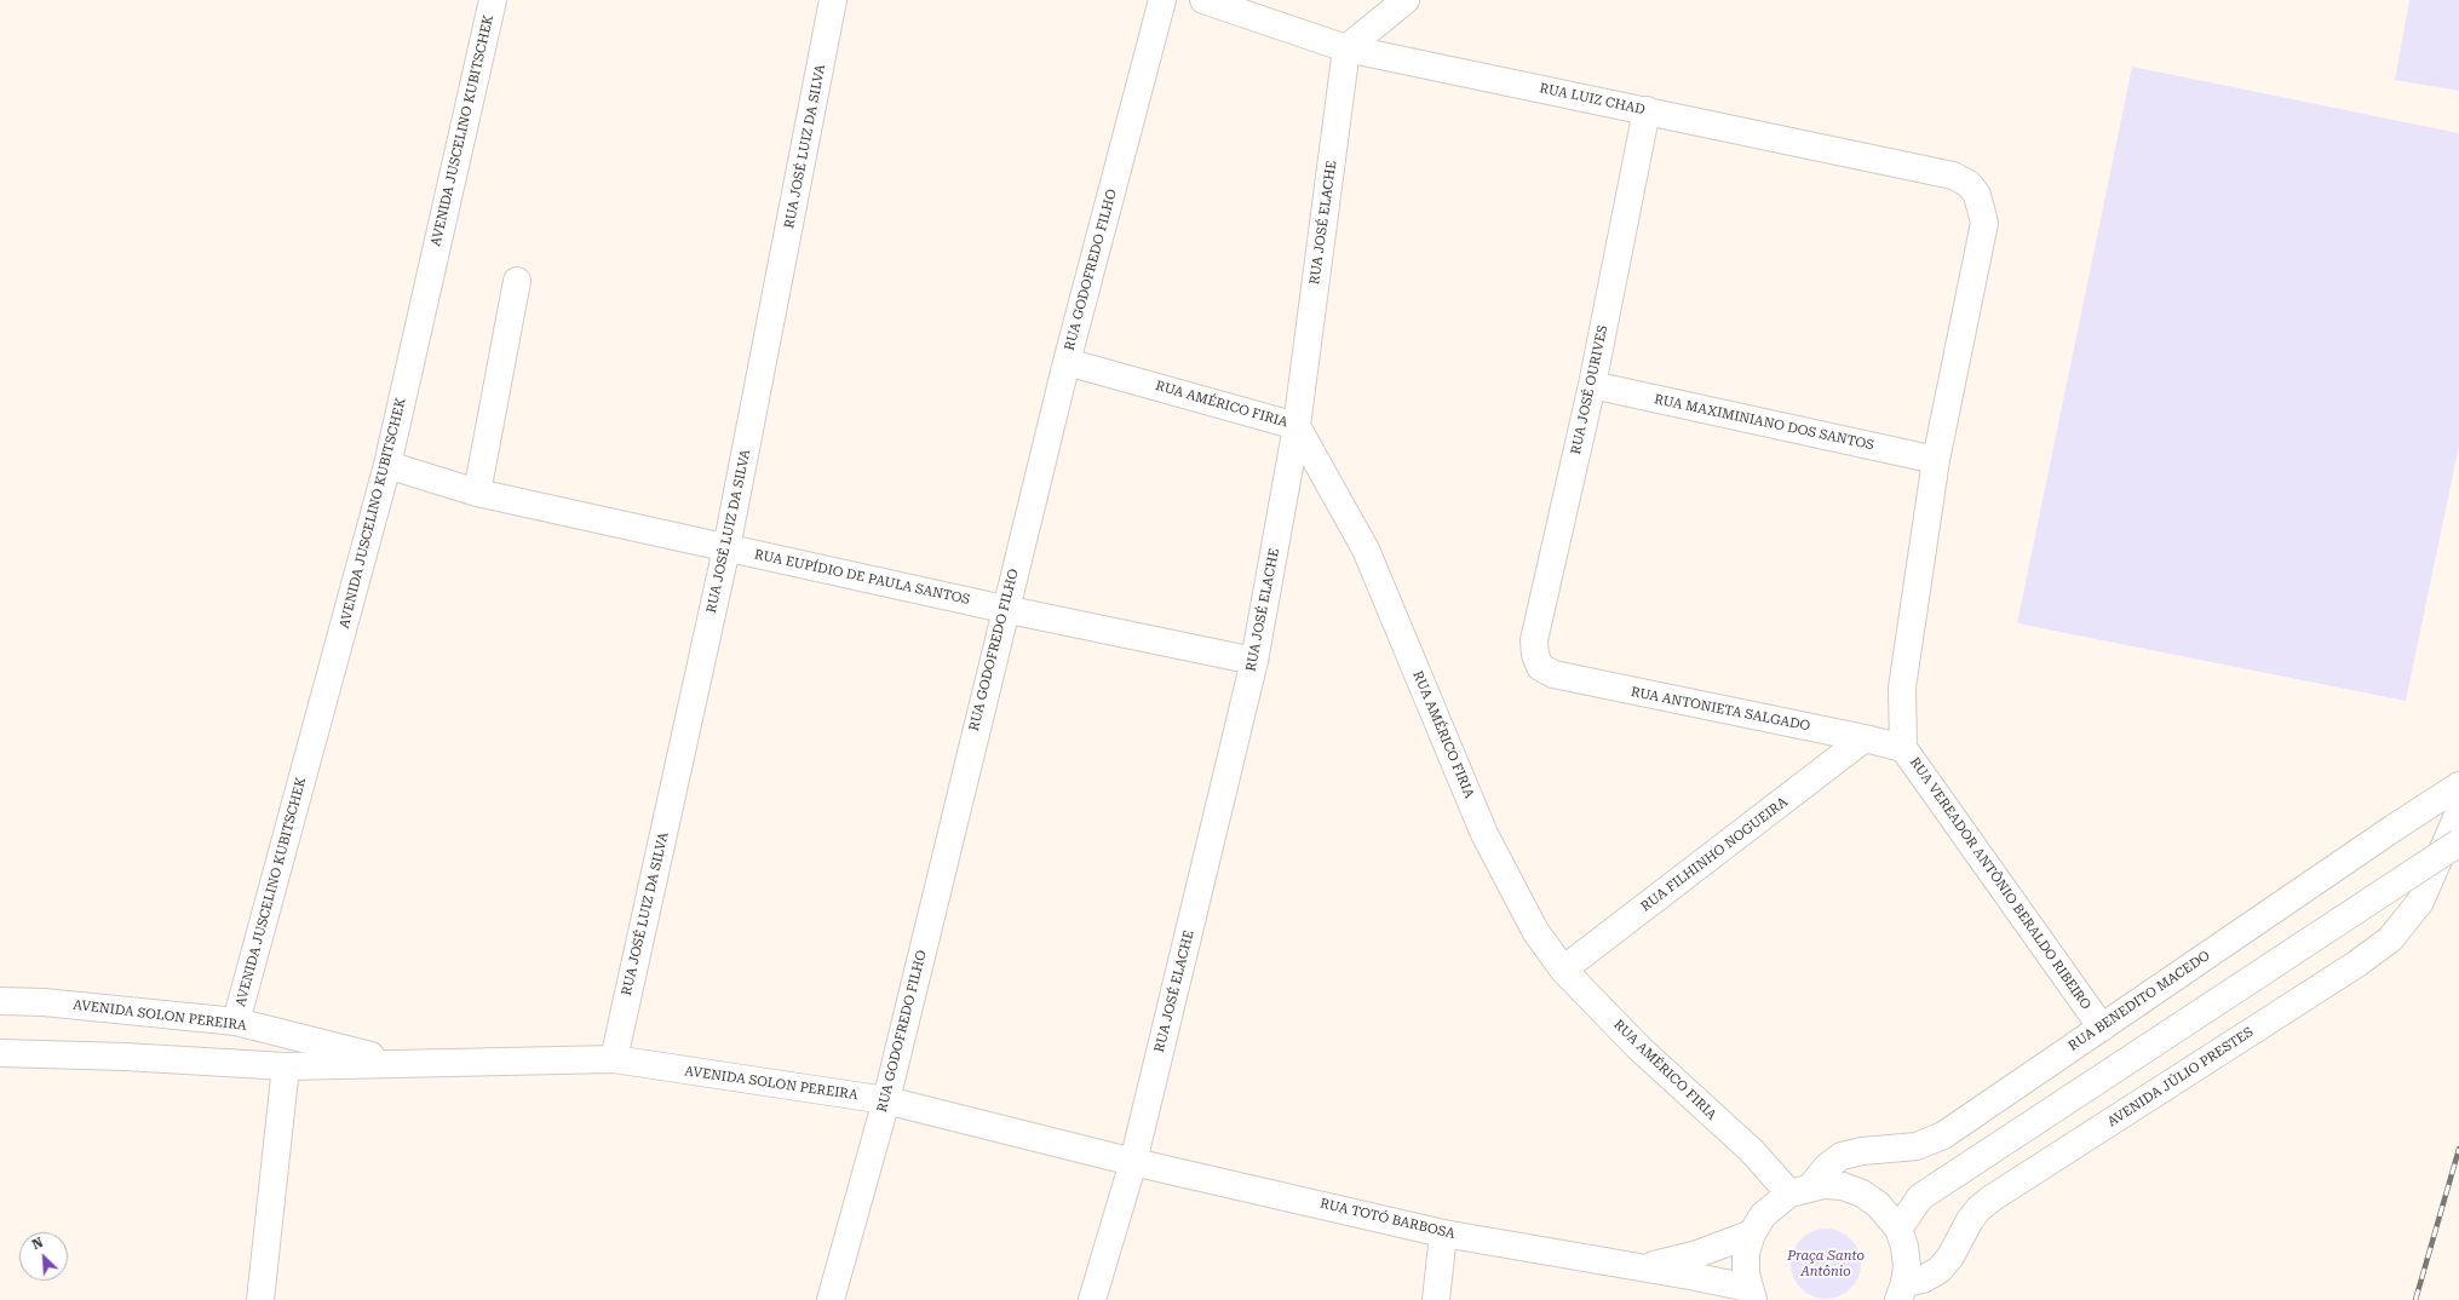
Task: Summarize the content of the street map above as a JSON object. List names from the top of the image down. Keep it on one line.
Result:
{"streets":{"street":["RUA LUIZ CHAD","AVENIDA JUSCELINO KUBITSCHEK","RUA JOSÉ LUIZ DA SILVA","RUA JOSÉ ELACHE","RUA GODOFREDO FILHO","RUA JOSÉ OURIVES","RUA AMÉRICO FIRIA","RUA MAXIMINIANO DOS SANTOS","RUA EUPÍDIO DE PAULA SANTOS","RUA ANTONIETA SALGADO","RUA FILHINHO NOGUEIRA","RUA VEREADOR ANTÔNIO BERALDO RIBEIRO","RUA BENEDITO MACEDO","AVENIDA SOLON PEREIRA","AVENIDA JÚLIO PRESTES","RUA TOTÓ BARBOSA"]},"crossings":[["RUA LUIZ CHAD","RUA JOSÉ ELACHE"],["RUA LUIZ CHAD","RUA JOSÉ OURIVES"],["RUA LUIZ CHAD","RUA VEREADOR ANTÔNIO BERALDO RIBEIRO"],["AVENIDA JUSCELINO KUBITSCHEK","RUA EUPÍDIO DE PAULA SANTOS"],["AVENIDA JUSCELINO KUBITSCHEK","AVENIDA SOLON PEREIRA"],["RUA JOSÉ LUIZ DA SILVA","RUA EUPÍDIO DE PAULA SANTOS"],["RUA JOSÉ LUIZ DA SILVA","AVENIDA SOLON PEREIRA"],["RUA JOSÉ ELACHE","RUA AMÉRICO FIRIA"],["RUA JOSÉ ELACHE","RUA EUPÍDIO DE PAULA SANTOS"],["RUA JOSÉ ELACHE","AVENIDA SOLON PEREIRA"],["RUA JOSÉ ELACHE","RUA TOTÓ BARBOSA"],["RUA GODOFREDO FILHO","RUA AMÉRICO FIRIA"],["RUA GODOFREDO FILHO","RUA EUPÍDIO DE PAULA SANTOS"],["RUA GODOFREDO FILHO","AVENIDA SOLON PEREIRA"],["RUA JOSÉ OURIVES","RUA MAXIMINIANO DOS SANTOS"],["RUA JOSÉ OURIVES","RUA ANTONIETA SALGADO"],["RUA AMÉRICO FIRIA","RUA FILHINHO NOGUEIRA"],["RUA AMÉRICO FIRIA","RUA BENEDITO MACEDO"],["RUA MAXIMINIANO DOS SANTOS","RUA VEREADOR ANTÔNIO BERALDO RIBEIRO"],["RUA ANTONIETA SALGADO","RUA FILHINHO NOGUEIRA"],["RUA ANTONIETA SALGADO","RUA VEREADOR ANTÔNIO BERALDO RIBEIRO"],["RUA VEREADOR ANTÔNIO BERALDO RIBEIRO","RUA BENEDITO MACEDO"],["RUA BENEDITO MACEDO","RUA TOTÓ BARBOSA"],["AVENIDA SOLON PEREIRA","RUA TOTÓ BARBOSA"]],"parks":["Praça Santo Antônio"],"north":"top left"}
